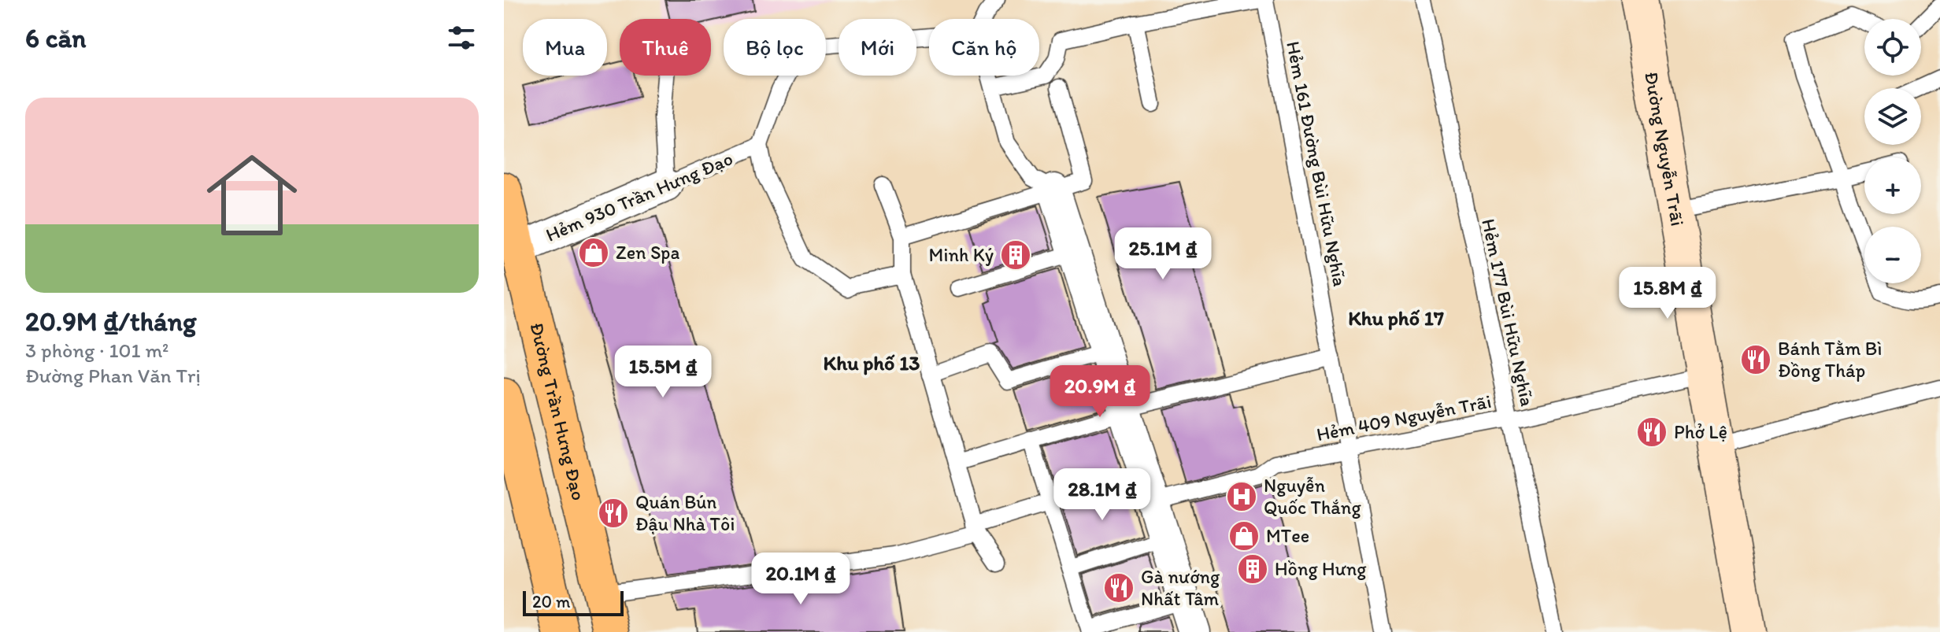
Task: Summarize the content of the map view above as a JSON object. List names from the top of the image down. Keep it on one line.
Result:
{"streets":{"main road":["Đường Nguyễn Trãi","Đường Trần Hưng Đạo"],"street":["Hẻm 930 Trần Hưng Ðạo"],"lane":["Hẻm 161 Đường Bùi Hữu Nghĩa","Hẻm 177 Bùi Hữu Nghĩa","Hẻm 409 Nguyễn Trãi"]},"crossings":[["Đường Nguyễn Trãi","Hẻm 409 Nguyễn Trãi"],["Hẻm 161 Đường Bùi Hữu Nghĩa","Hẻm 409 Nguyễn Trãi"],["Hẻm 930 Trần Hưng Ðạo","Đường Trần Hưng Đạo"],["Hẻm 177 Bùi Hữu Nghĩa","Hẻm 409 Nguyễn Trãi"],["Đường Trần Hưng Đạo","Hẻm 409 Nguyễn Trãi"]],"districts":["Khu phố 17","Khu phố 13"],"places":{"shop":["Zen Spa","MTee"],"building":["Minh Ký","Hồng Hưng"],"restaurant":["Bánh Tằm Bì Đồng Tháp","Phở Lệ","Quán Bún Đậu Nhà Tôi","Gà nướng Nhất Tâm"],"hospital":["Nguyễn Quốc Thắng"]},"scale_bar":"20 m","page":{"heading":"6 căn","map_buttons":["+","−"],"chip":["Mua","Thuê","Bộ lọc","Mới","Căn hộ"],"list":[{"name":"20.9M ₫/tháng","note":"3 phòng · 101 m² · Đường Phan Văn Trị"}],"price":["25.1M ₫","15.8M ₫","15.5M ₫","20.9M ₫","28.1M ₫","20.1M ₫"],"scale":"20 m"}}
